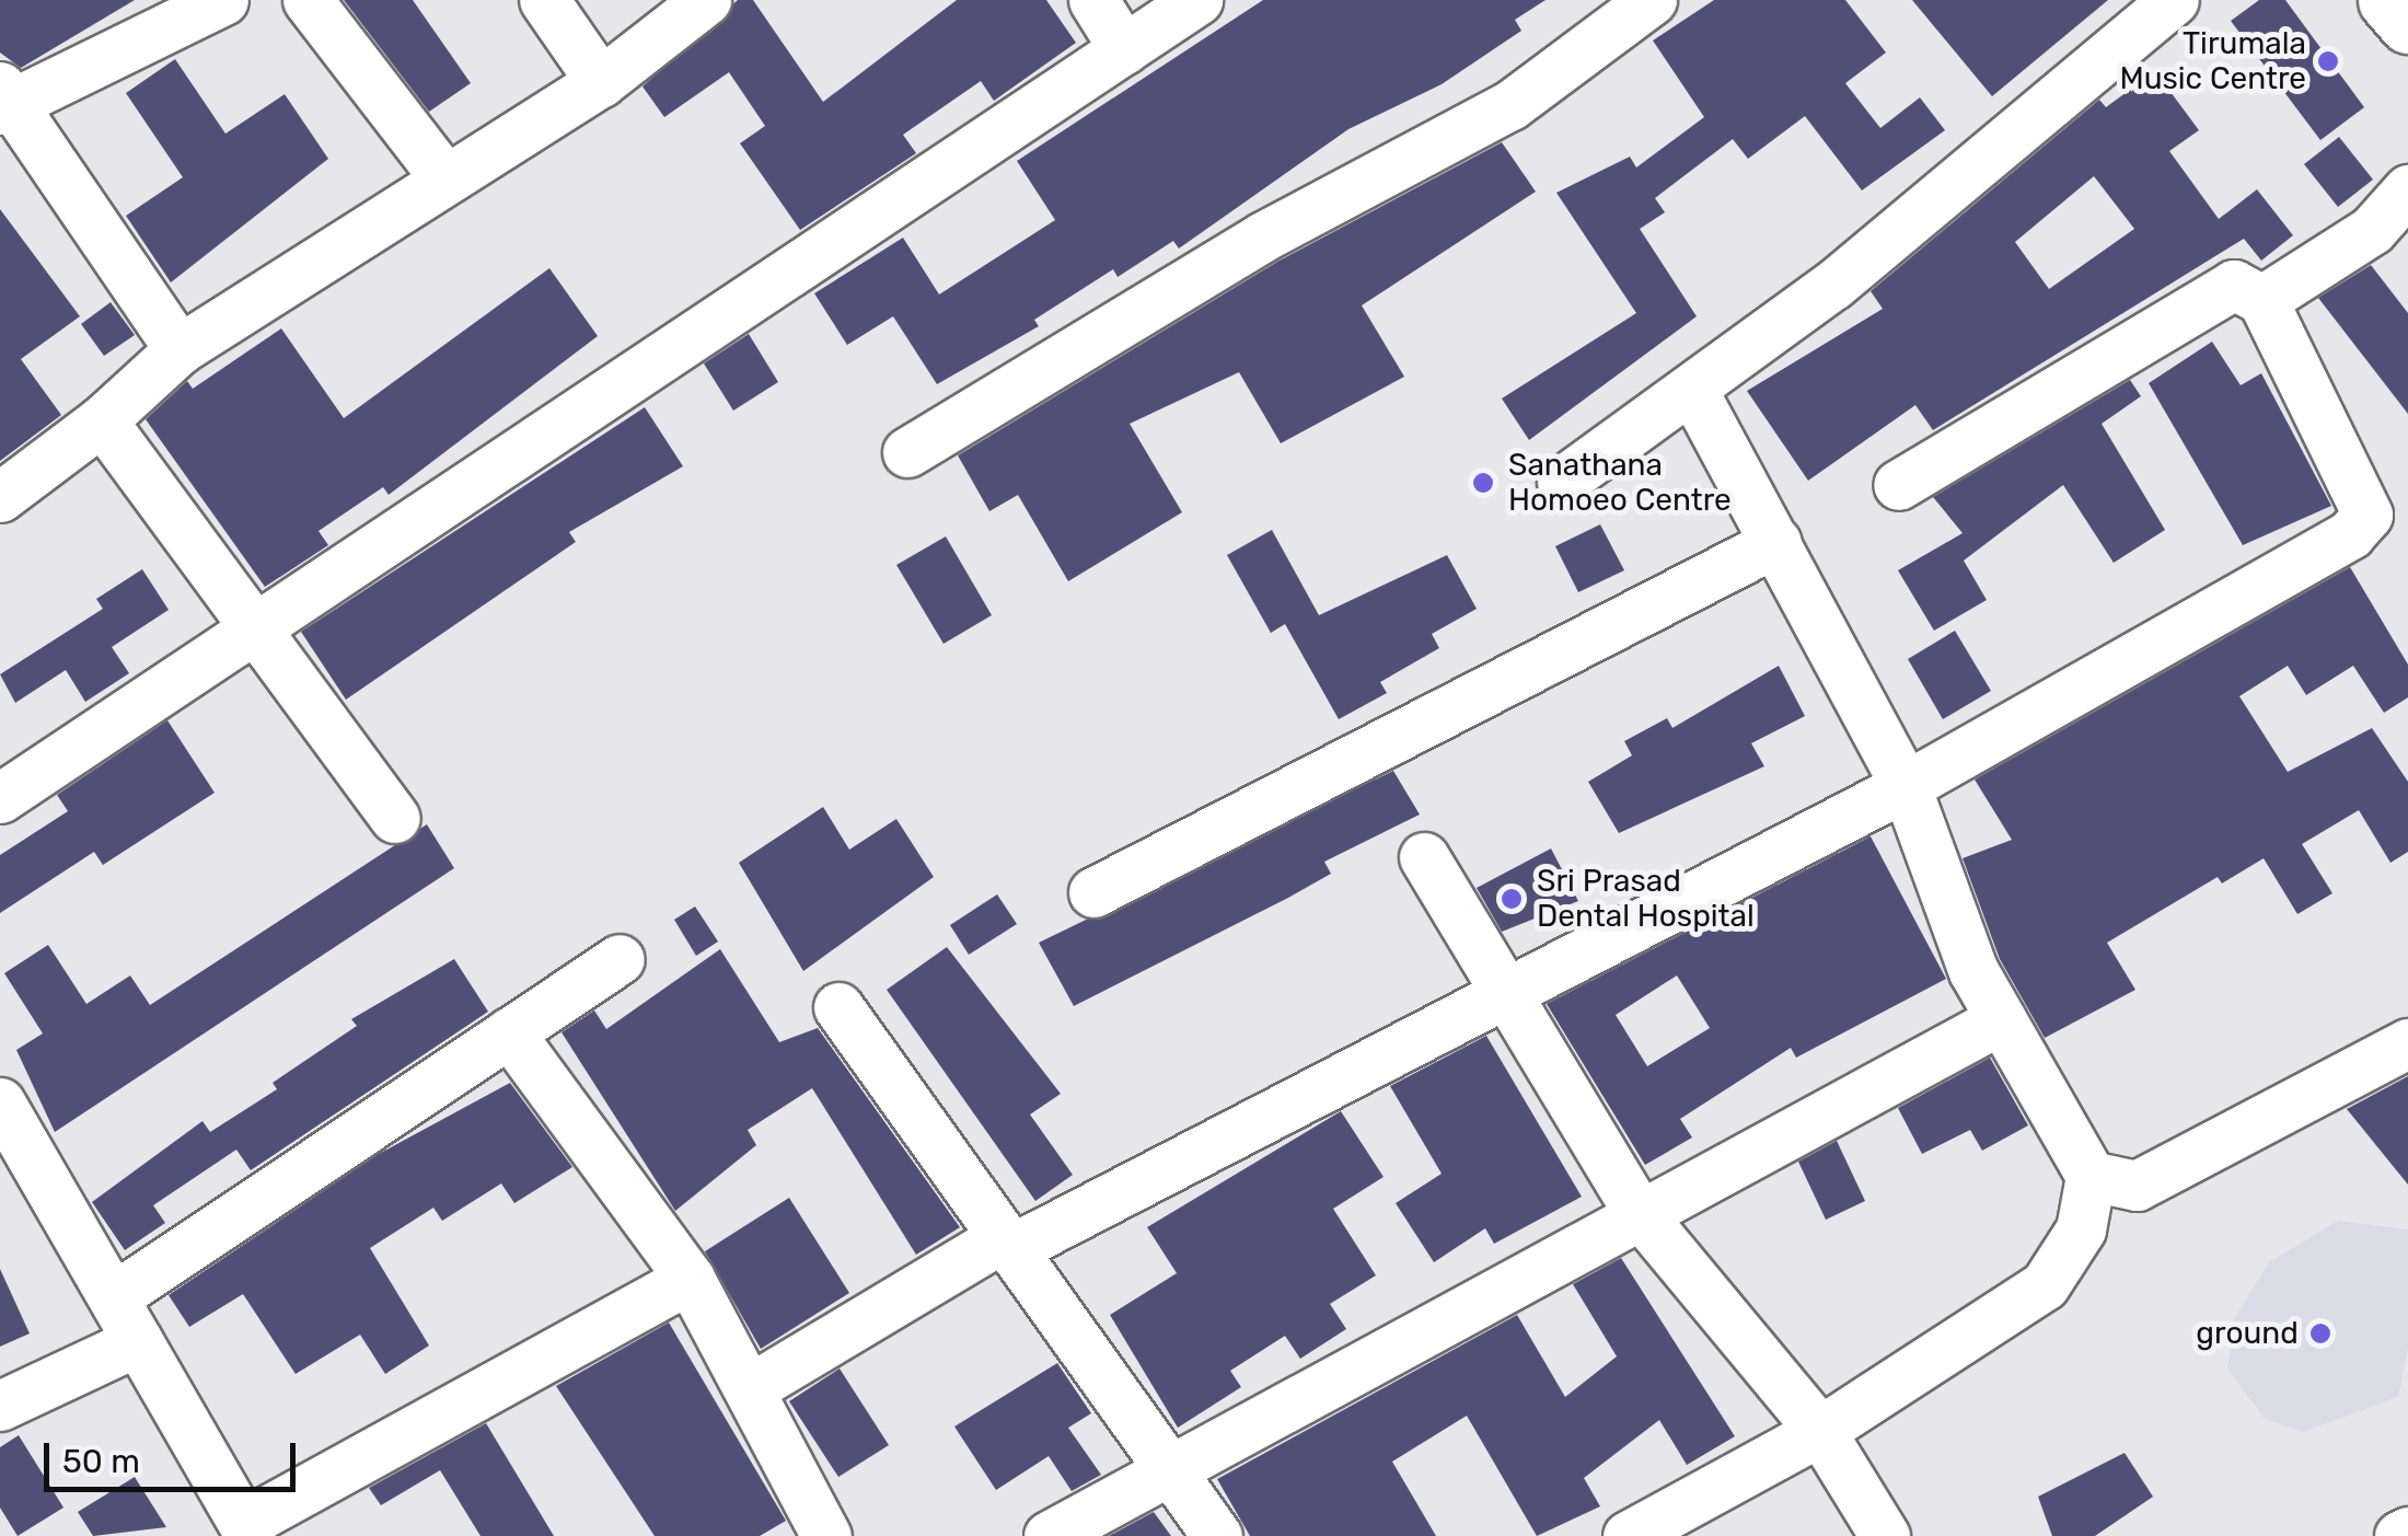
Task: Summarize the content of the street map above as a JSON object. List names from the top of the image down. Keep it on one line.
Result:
{"places":["Tirumala Music Centre","Sanathana Homoeo Centre","Sri Prasad Dental Hospital","ground"],"scale_bar":"50 m"}
